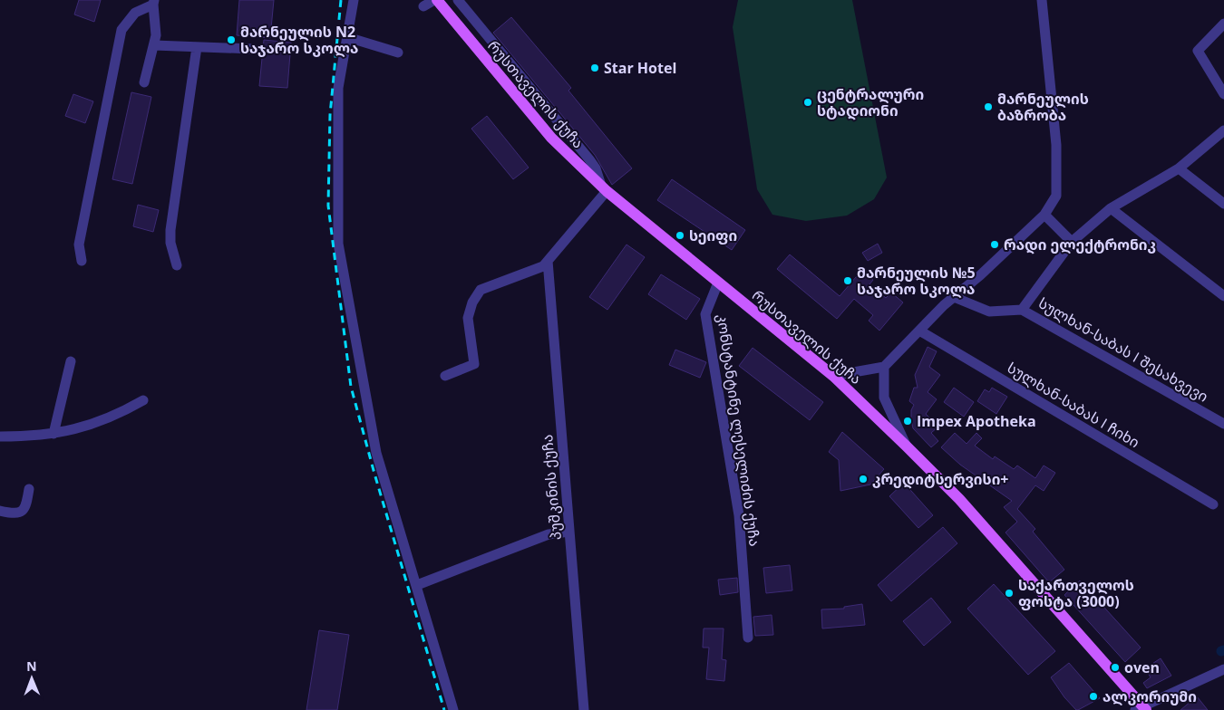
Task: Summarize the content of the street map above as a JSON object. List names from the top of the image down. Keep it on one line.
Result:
{"streets":{"main road":["რუსთაველის ქუჩა"],"street":["სულხან-საბას I შესახვევი","სულხან-საბას I ჩიხი","კონსტანტინე ლესელიძის ქუჩა","პუშკინის ქუჩა"]},"crossings":[["რუსთაველის ქუჩა","კონსტანტინე ლესელიძის ქუჩა"]],"places":["მარნეულის N2 საჯარო სკოლა","Star Hotel","ცენტრალური სტადიონი","მარნეულის ბაზრობა","სეიფი","რადი ელექტრონიკ","მარნეულის №5 საჯარო სკოლა","Impex Apotheka","კრედიტსერვისი+","საქართველოს ფოსტა (3000)","oven","ალკორიუმი"],"north":"top"}
